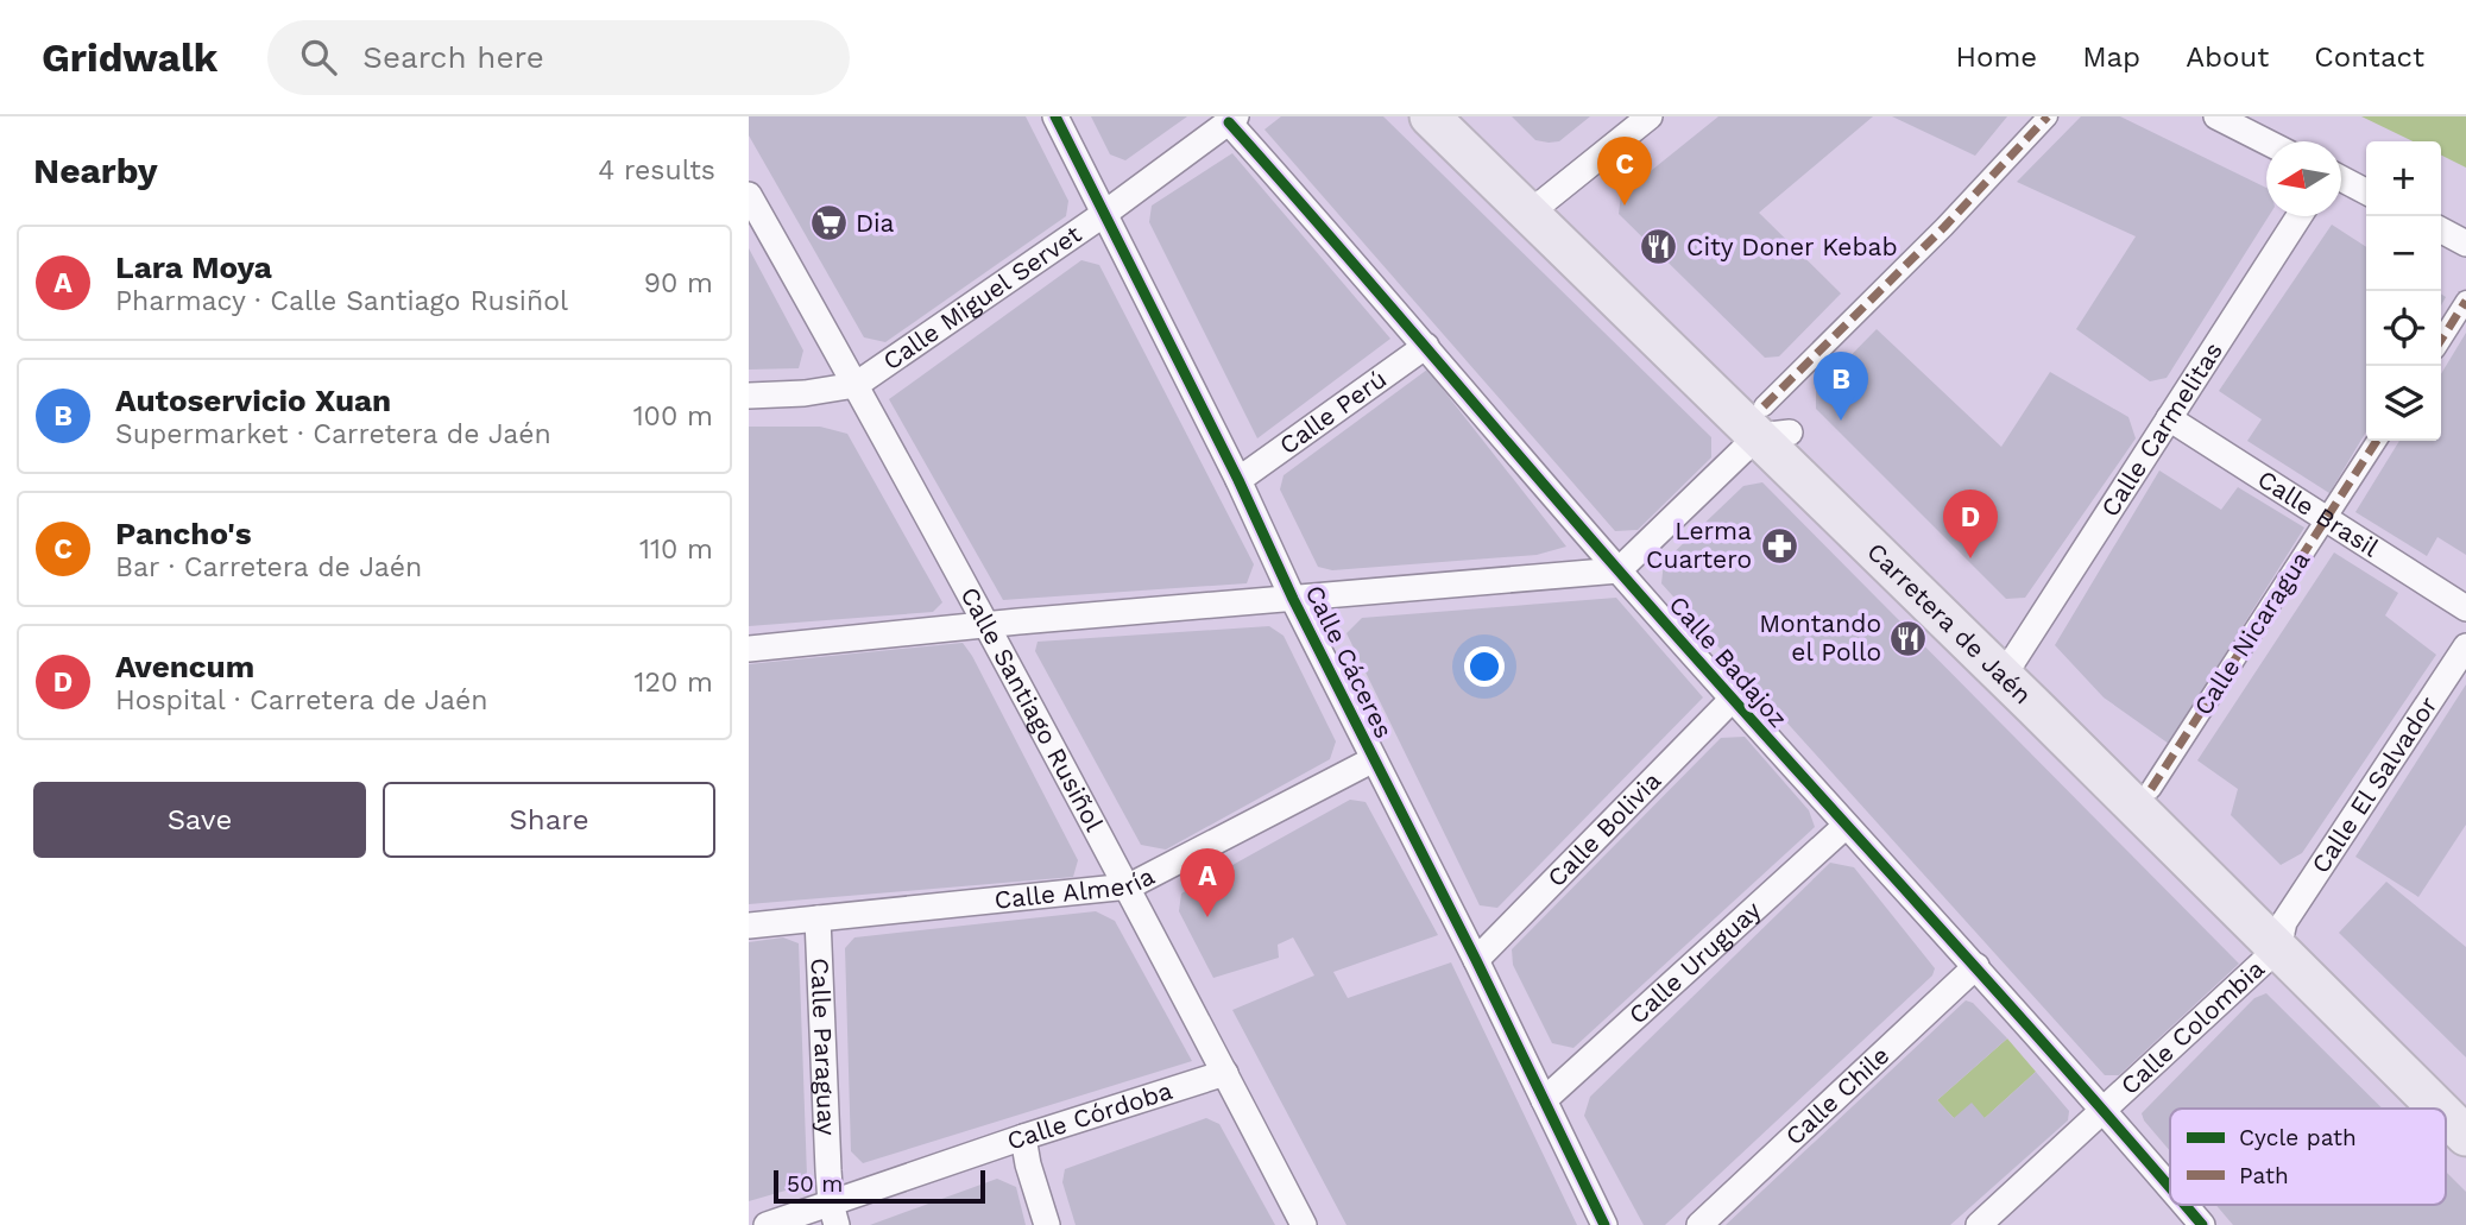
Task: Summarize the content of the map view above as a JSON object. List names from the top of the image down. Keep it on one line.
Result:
{"streets":{"main road":["Carretera de Jaén"],"street":["Calle Miguel Servet","Calle Perú","Calle Carmelitas","Calle Brasil","Calle Nicaragua","Calle Cáceres","Calle Badajoz","Calle Santiago Rusiñol","Calle El Salvador","Calle Bolivia","Calle Almería","Calle Uruguay","Calle Colombia","Calle Paraguay","Calle Chile","Calle Córdoba"]},"crossings":[["Calle Miguel Servet","Calle Cáceres"],["Calle Miguel Servet","Calle Badajoz"],["Calle Miguel Servet","Calle Santiago Rusiñol"],["Calle Perú","Calle Cáceres"],["Calle Perú","Calle Badajoz"],["Calle Carmelitas","Calle Brasil"],["Calle Carmelitas","Carretera de Jaén"],["Calle Brasil","Calle Nicaragua"],["Carretera de Jaén","Calle Nicaragua"],["Carretera de Jaén","Calle El Salvador"],["Carretera de Jaén","Calle Colombia"],["Calle Cáceres","Calle Bolivia"],["Calle Cáceres","Calle Almería"],["Calle Cáceres","Calle Uruguay"],["Calle Badajoz","Calle Bolivia"],["Calle Badajoz","Calle Uruguay"],["Calle Badajoz","Calle Colombia"],["Calle Badajoz","Calle Chile"],["Calle Santiago Rusiñol","Calle Almería"],["Calle Santiago Rusiñol","Calle Córdoba"],["Calle El Salvador","Calle Colombia"],["Calle Almería","Calle Paraguay"],["Calle Paraguay","Calle Córdoba"]],"places":{"supermarket":["Dia"],"restaurant":["City Doner Kebab","Montando el Pollo"],"pharmacy":["Lerma Cuartero"]},"legend":["Cycle path","Path"],"scale_bar":"50 m","north":"left","page":{"header":"Gridwalk","search":"Search here","nav":["Home","Map","About","Contact"],"heading":["Nearby","4 results"],"pins":["C","B","D","A"],"map_buttons":["+","−"],"list":[{"mark":"A","name":"Lara Moya","note":"Pharmacy · Calle Santiago Rusiñol","value":"90 m"},{"mark":"B","name":"Autoservicio Xuan","note":"Supermarket · Carretera de Jaén","value":"100 m"},{"mark":"C","name":"Pancho's","note":"Bar · Carretera de Jaén","value":"110 m"},{"mark":"D","name":"Avencum","note":"Hospital · Carretera de Jaén","value":"120 m"}],"buttons":["Save","Share"],"scale":"50 m"}}
